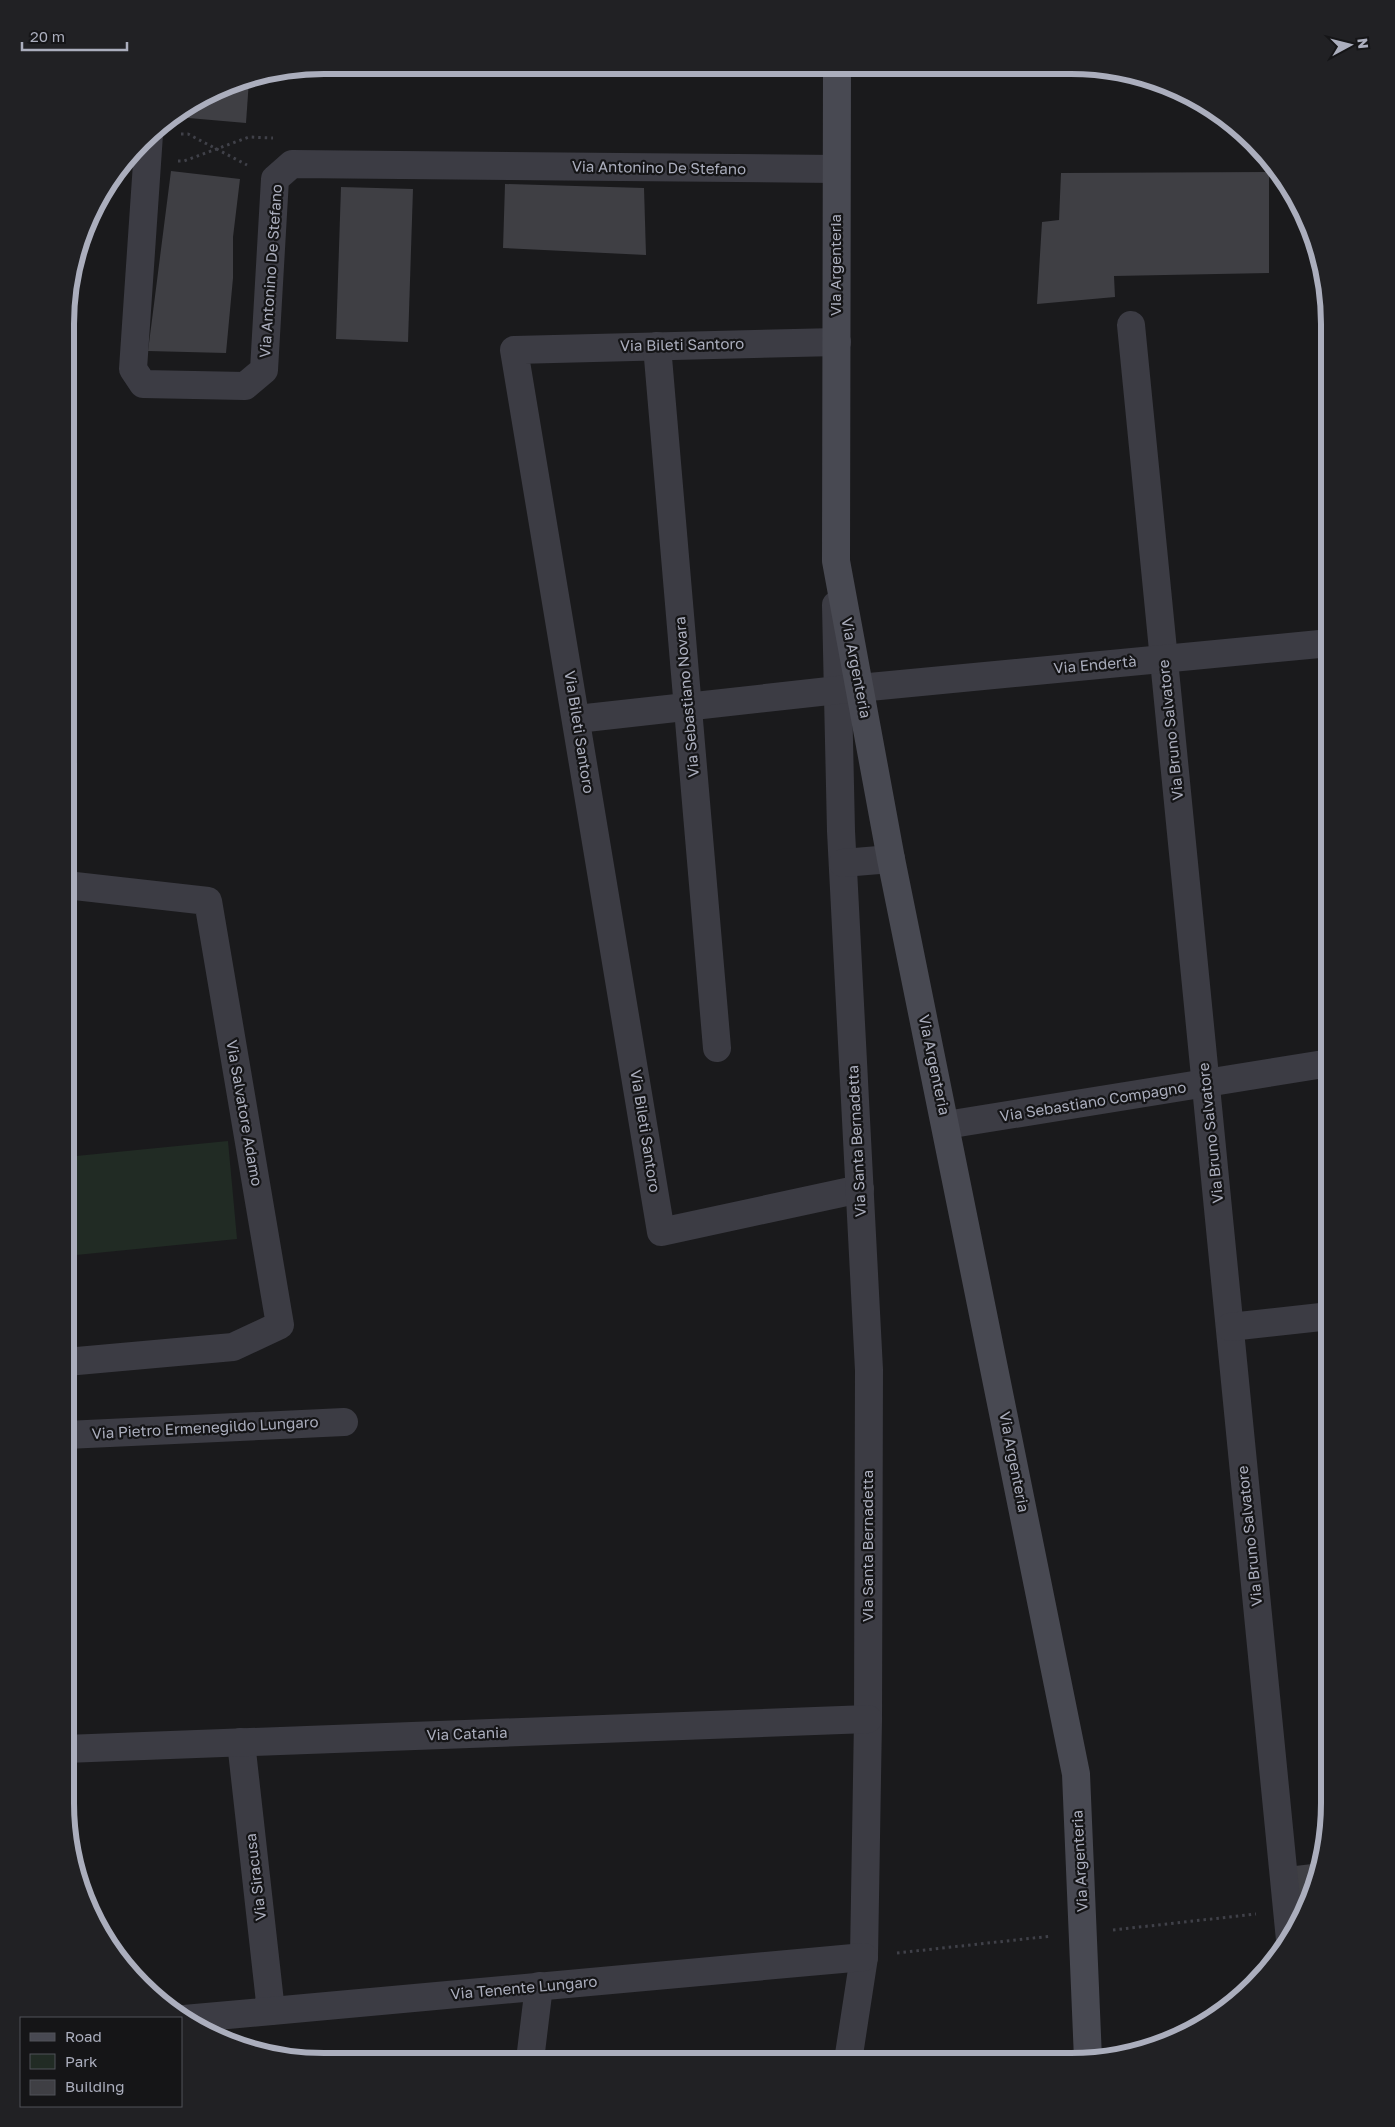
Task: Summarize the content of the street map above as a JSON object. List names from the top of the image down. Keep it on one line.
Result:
{"streets":{"main road":["Via Argenteria"],"street":["Via Antonino De Stefano","Via Bileti Santoro","Via Endertà","Via Sebastiano Novara","Via Bruno Salvatore","Via Sebastiano Compagno","Via Salvatore Adamo","Via Santa Bernadetta","Via Pietro Ermenegildo Lungaro","Via Catania","Via Siracusa","Via Tenente Lungaro"]},"crossings":[["Via Antonino De Stefano","Via Argenteria"],["Via Argenteria","Via Bileti Santoro"],["Via Argenteria","Via Endertà"],["Via Argenteria","Via Sebastiano Compagno"],["Via Argenteria","Via Santa Bernadetta"],["Via Bileti Santoro","Via Endertà"],["Via Bileti Santoro","Via Sebastiano Novara"],["Via Bileti Santoro","Via Santa Bernadetta"],["Via Endertà","Via Sebastiano Novara"],["Via Endertà","Via Bruno Salvatore"],["Via Endertà","Via Santa Bernadetta"],["Via Bruno Salvatore","Via Sebastiano Compagno"],["Via Santa Bernadetta","Via Catania"],["Via Santa Bernadetta","Via Tenente Lungaro"],["Via Catania","Via Siracusa"],["Via Siracusa","Via Tenente Lungaro"]],"legend":["Road","Park","Building"],"scale_bar":"20 m","north":"right"}
